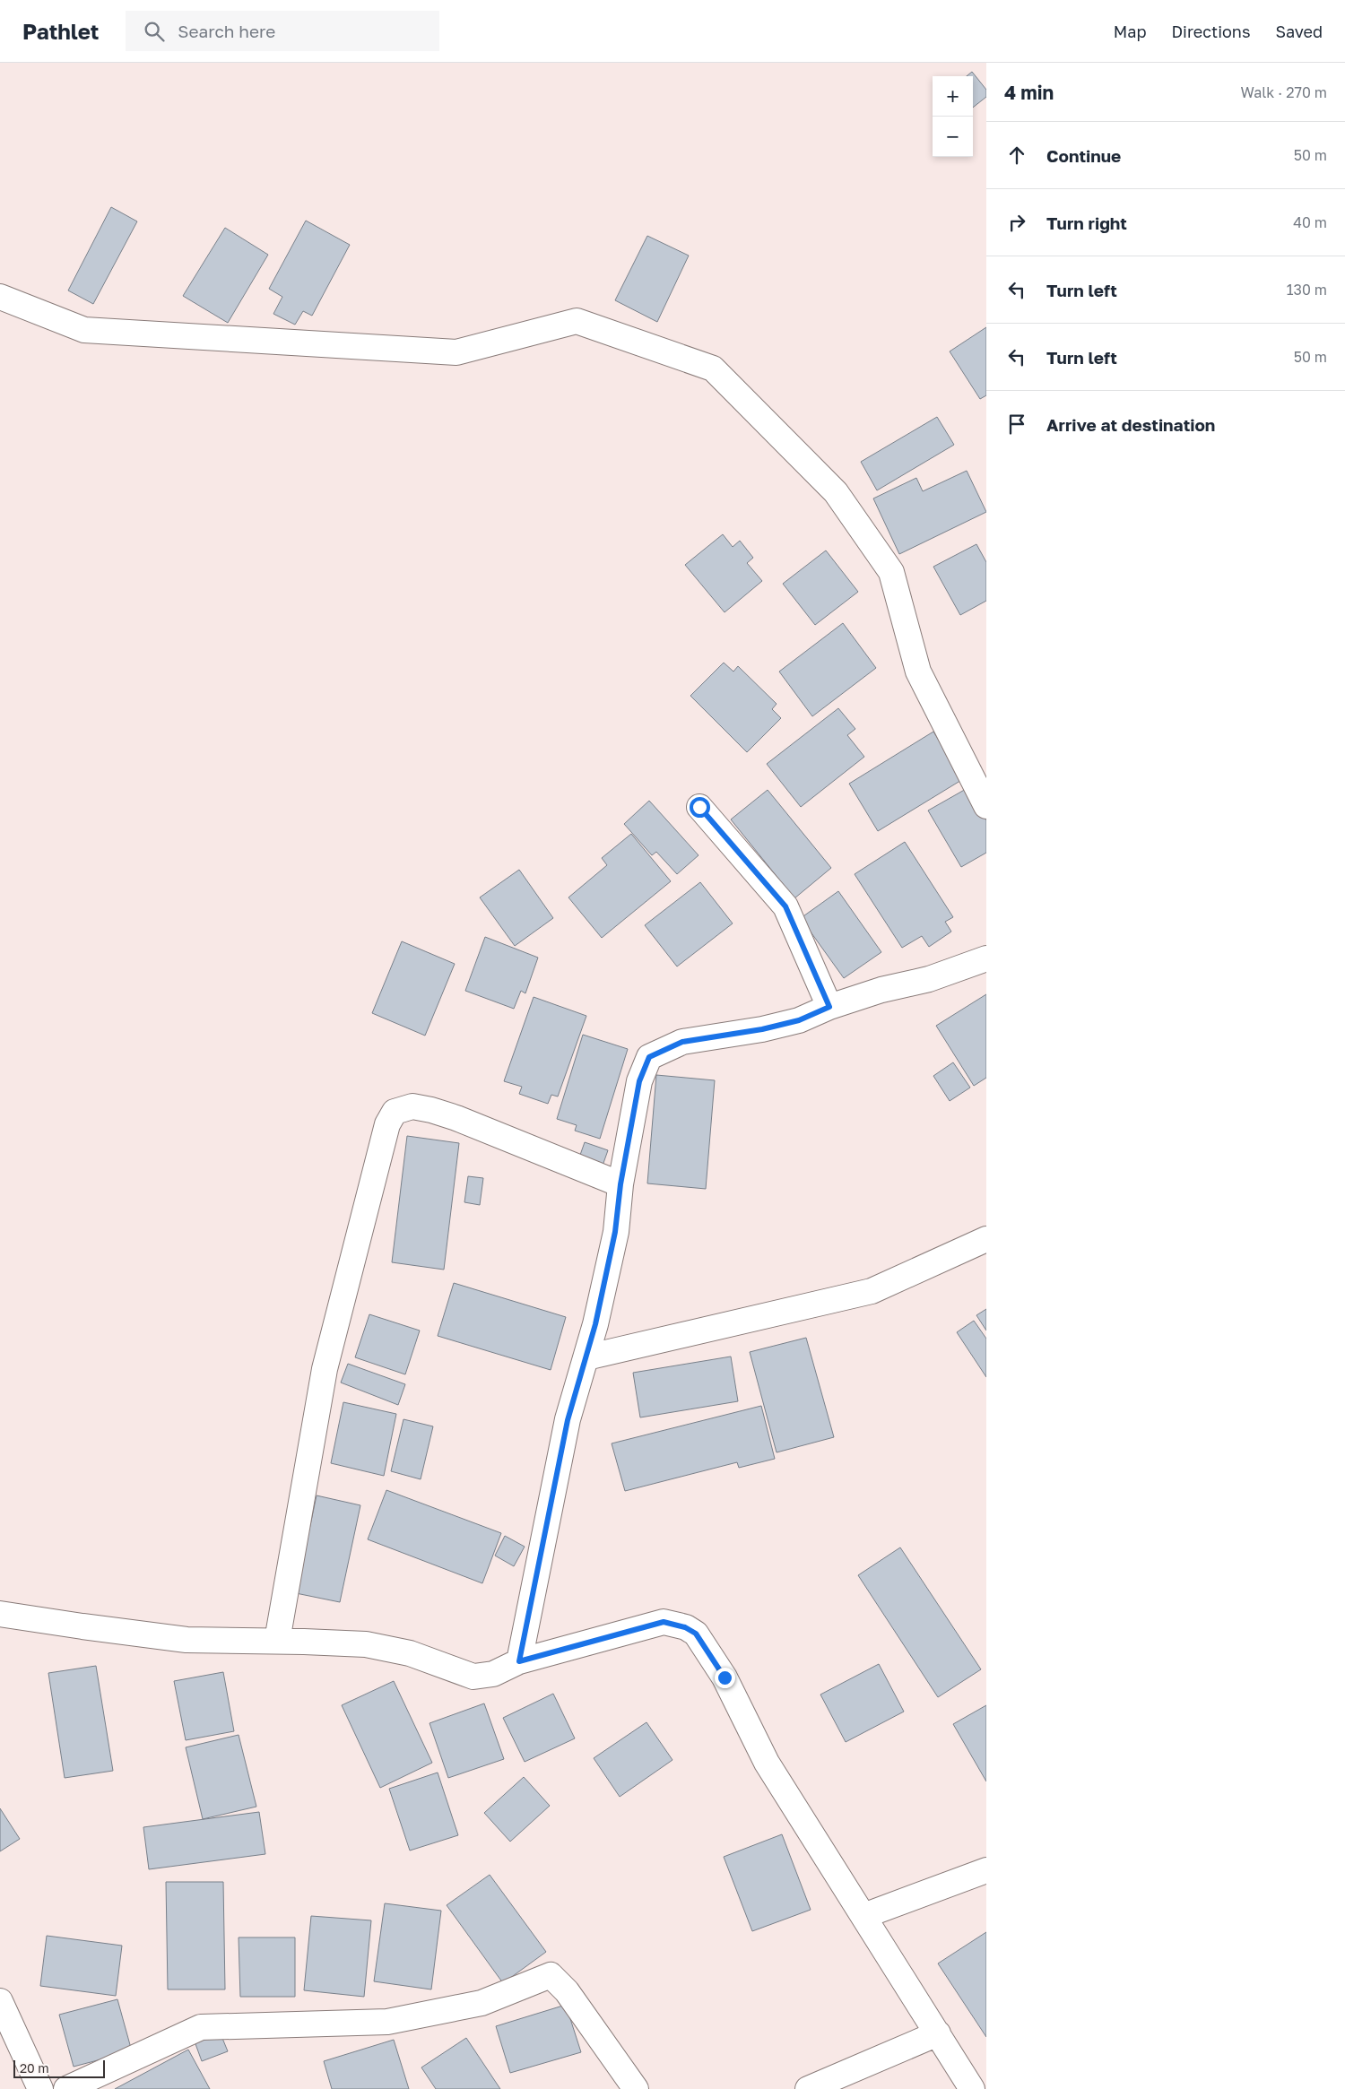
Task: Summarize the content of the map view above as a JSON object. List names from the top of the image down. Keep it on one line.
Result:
{"scale_bar":"20 m","page":{"header":"Pathlet","search":"Search here","nav":["Map","Directions","Saved"],"heading":["4 min","Walk · 270 m"],"map_buttons":["+","−"],"list":[["Continue","50 m"],["Turn right","40 m"],["Turn left","130 m"],["Turn left","50 m"],"Arrive at destination"],"scale":"20 m"}}
